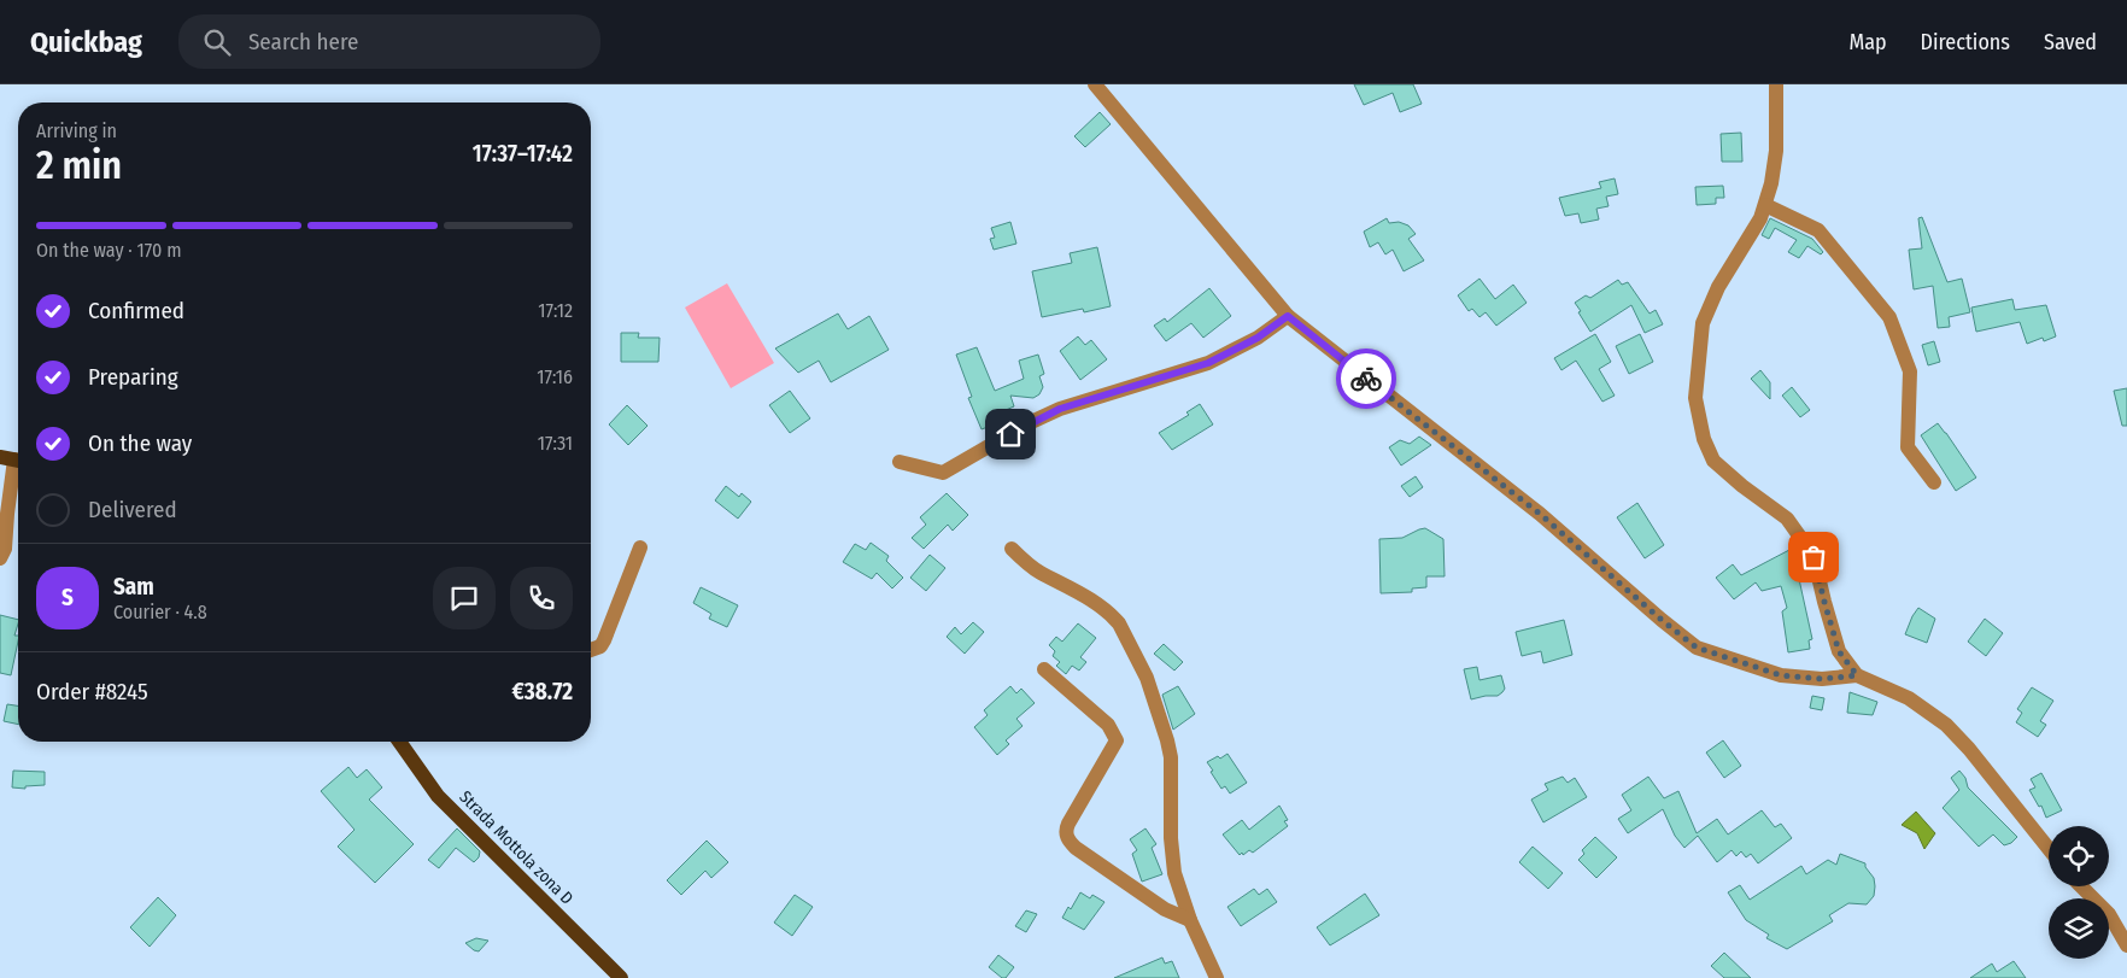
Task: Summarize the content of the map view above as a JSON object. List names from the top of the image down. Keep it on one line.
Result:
{"streets":{"main road":["Strada Mottola zona D"]},"page":{"header":"Quickbag","search":"Search here","nav":["Map","Directions","Saved"],"heading":["2 min","Arriving in","17:37–17:42"],"panel":["Sam","Courier · 4.8","Order #8245","€38.72"],"bar":"On the way · 170 m","list":[["Confirmed","17:12"],["Preparing","17:16"],["On the way","17:31"],"Delivered"],"round":"S"}}
